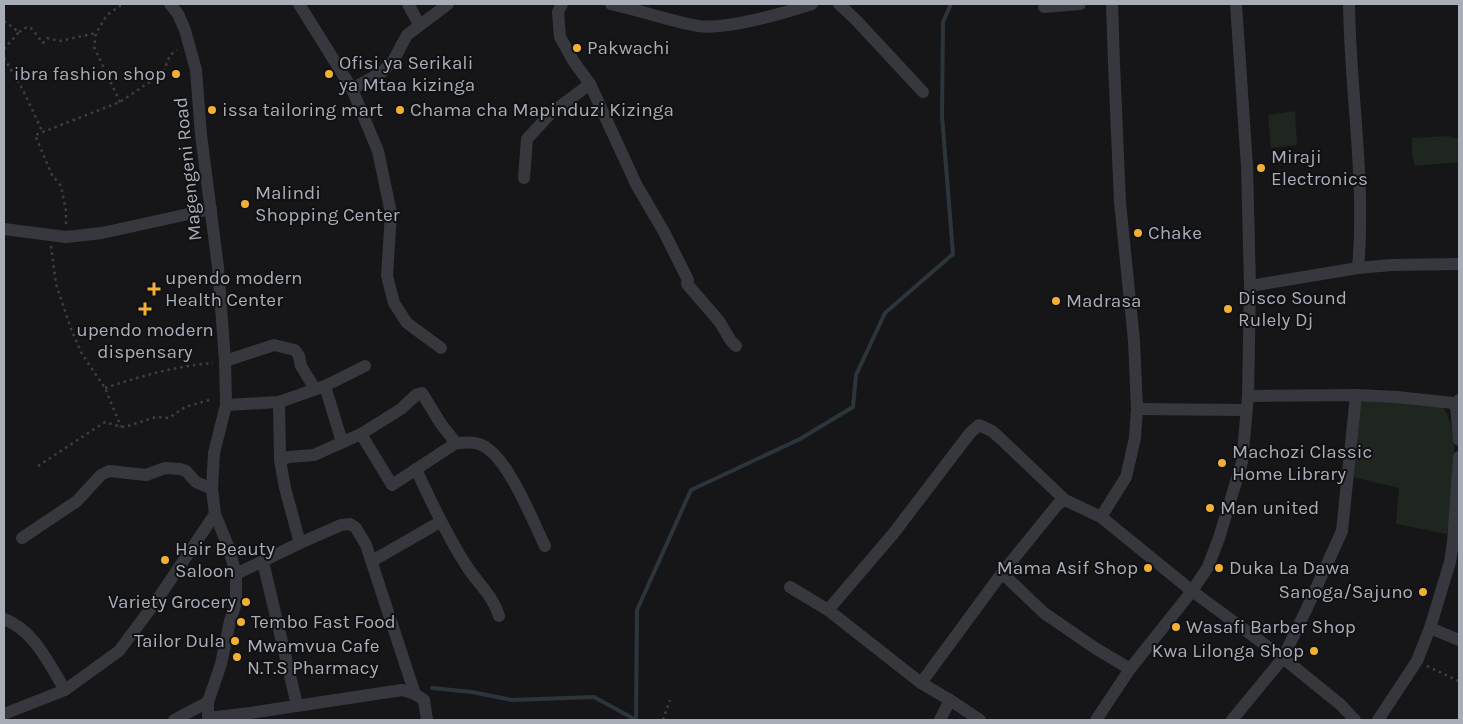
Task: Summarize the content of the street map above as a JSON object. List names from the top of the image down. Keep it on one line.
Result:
{"streets":{"street":["Magengeni Road"]},"places":{"other":["Pakwachi","ibra fashion shop","Ofisi ya Serikali ya Mtaa kizinga","issa tailoring mart","Chama cha Mapinduzi Kizinga","Miraji Electronics","Malindi Shopping Center","Chake","Madrasa","Disco Sound Rulely Dj","Machozi Classic Home Library","Man united","Hair Beauty Saloon","Mama Asif Shop","Duka La Dawa","Sanoga/Sajuno","Variety Grocery","Tembo Fast Food","Wasafi Barber Shop","Tailor Dula","Kwa Lilonga Shop","Mwamvua Cafe N.T.S Pharmacy"],"health":["upendo modern Health Center","upendo modern dispensary"]}}
